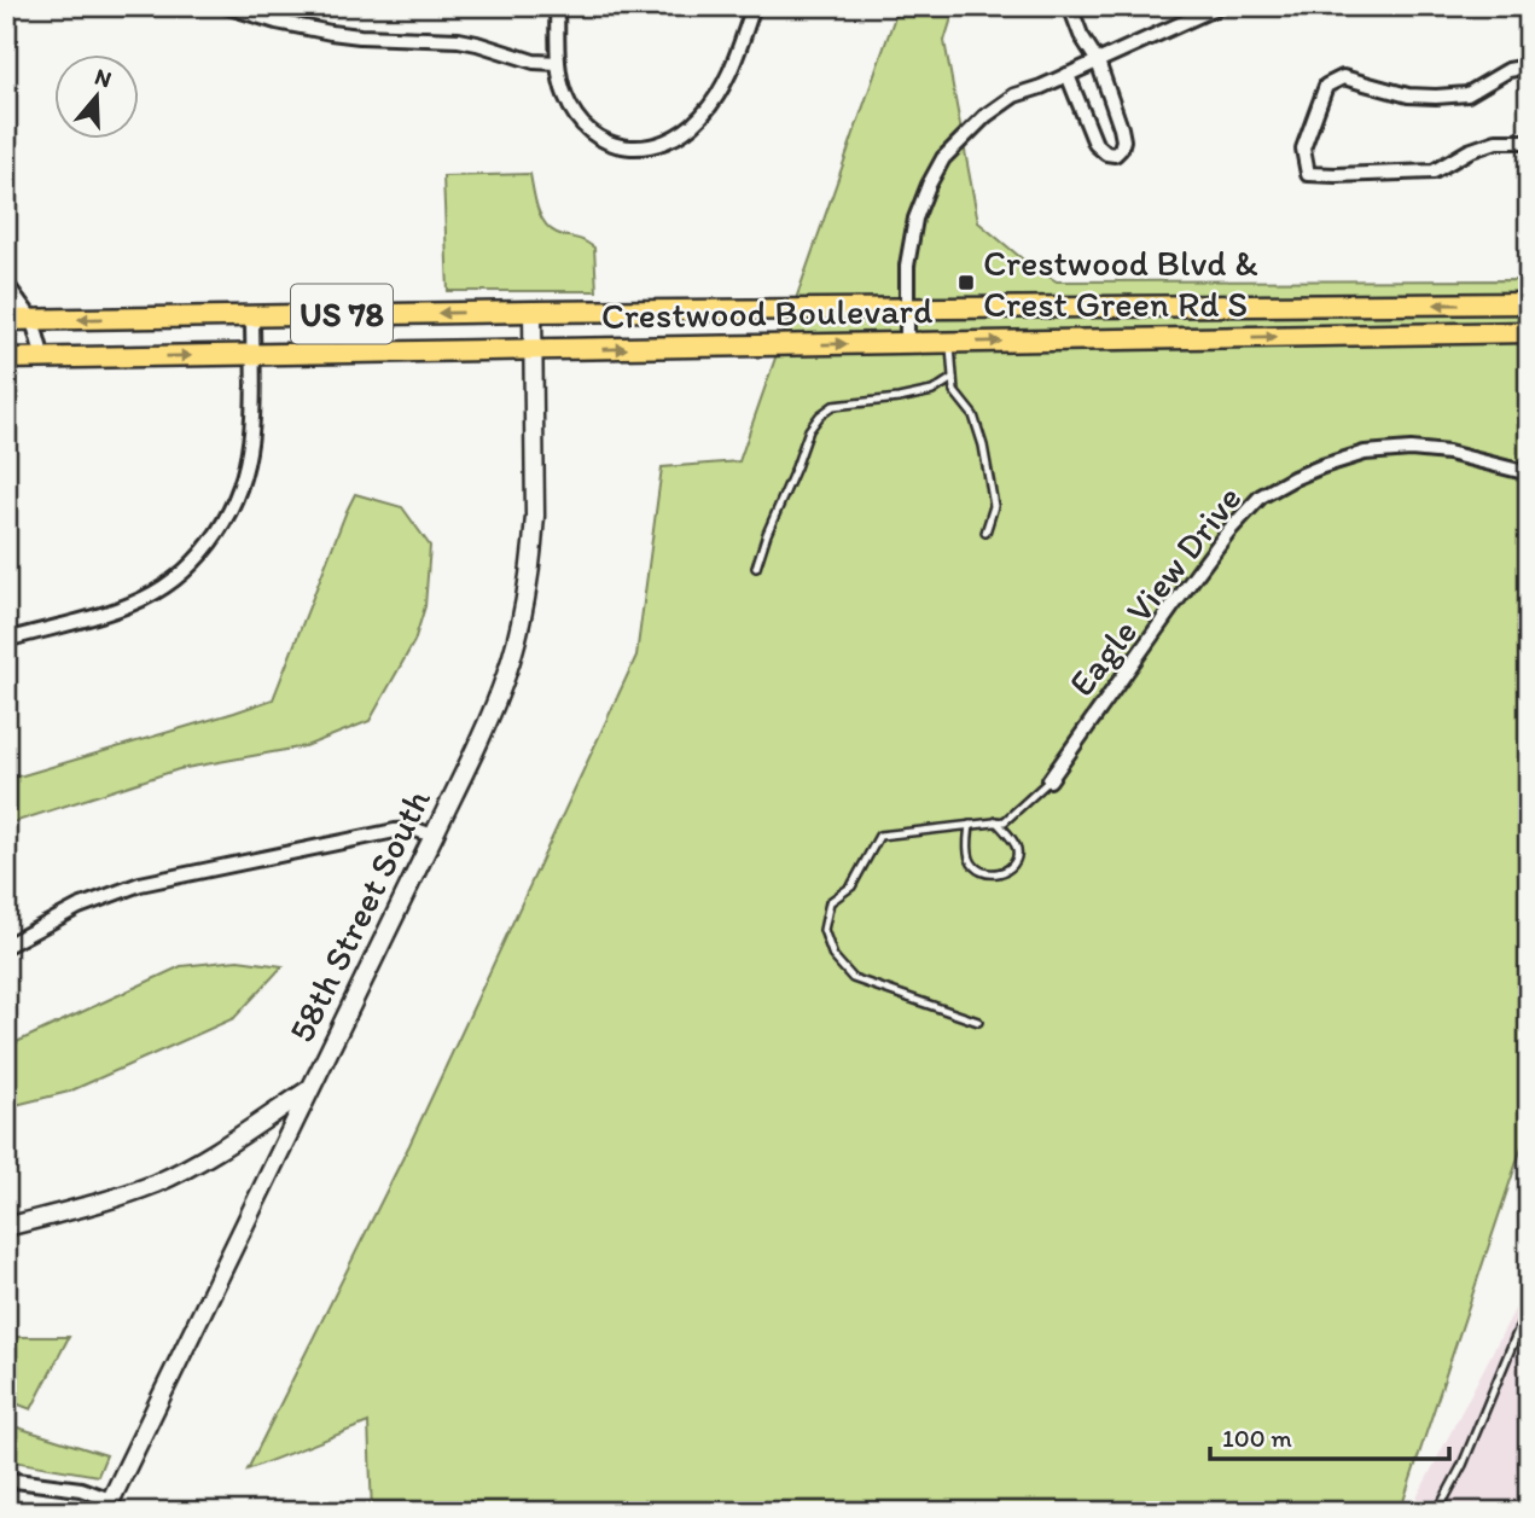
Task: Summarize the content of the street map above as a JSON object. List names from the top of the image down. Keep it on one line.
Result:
{"streets":{"main road":["Crestwood Boulevard","US 78"],"street":["Eagle View Drive","58th Street South"]},"crossings":[["Crestwood Boulevard","58th Street South"]],"places":{"transit":["Crestwood Blvd & Crest Green Rd S"]},"scale_bar":"100 m","north":"top"}
